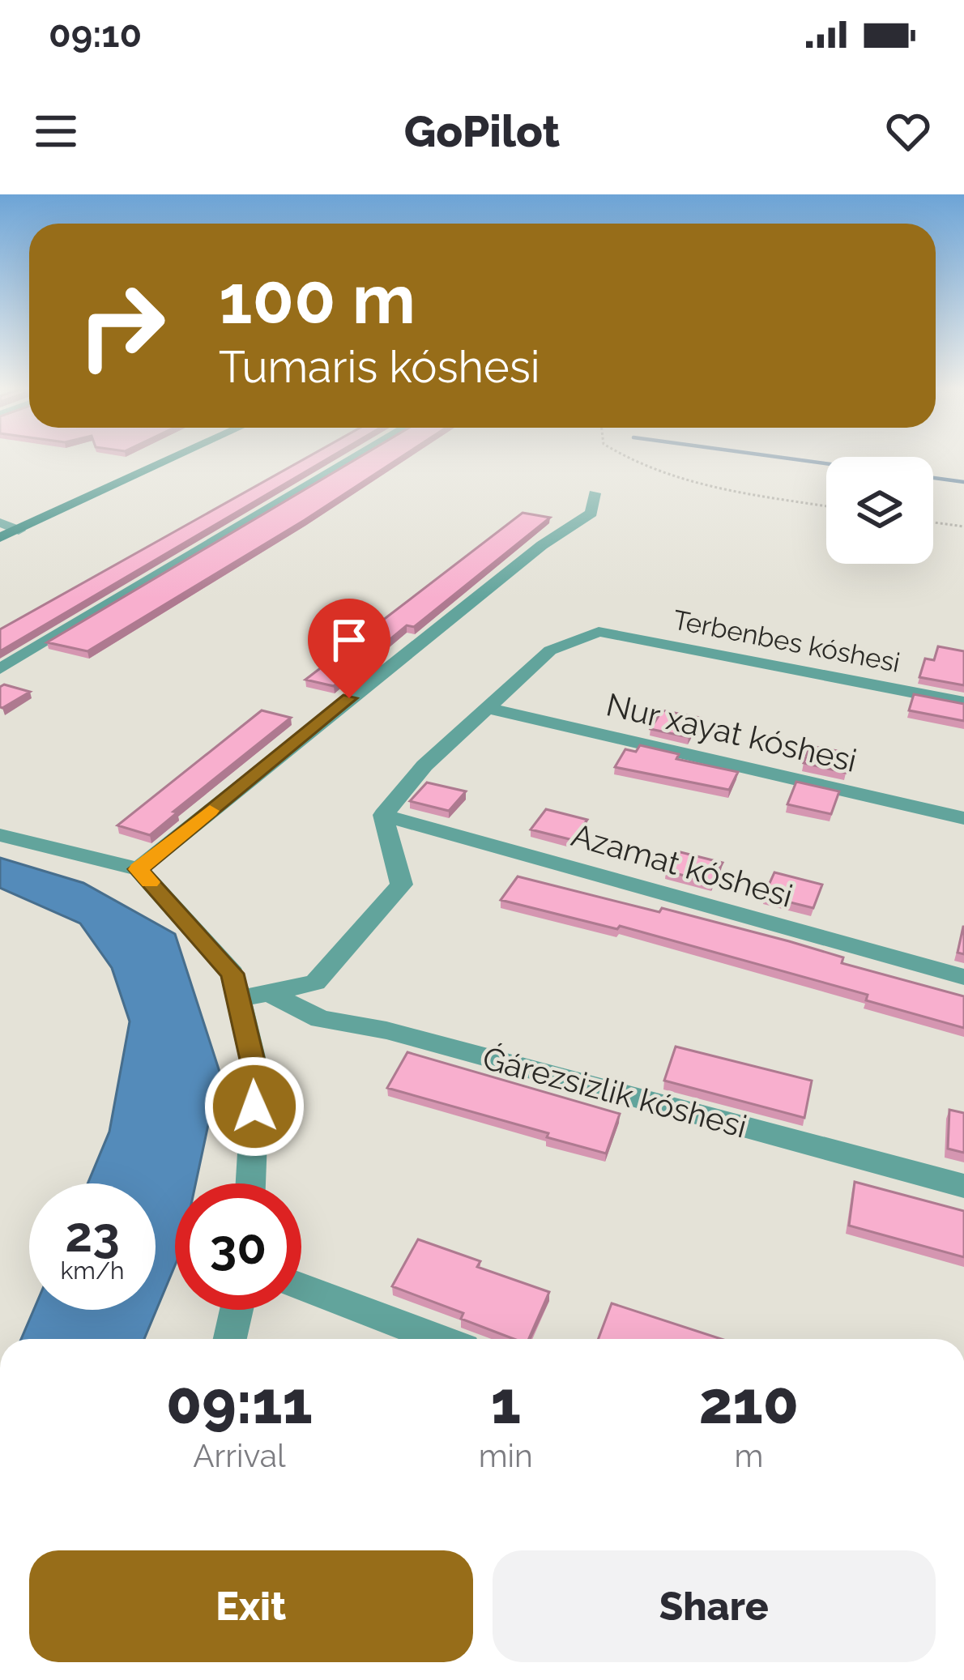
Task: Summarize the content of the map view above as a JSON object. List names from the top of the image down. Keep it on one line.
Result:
{"streets":{"street":["Terbenbes kóshesi","Nur xayat kóshesi","Azamat kóshesi","Ǵárezsizlik kóshesi"]},"crossings":[["Terbenbes kóshesi","Nur xayat kóshesi"]],"page":{"status":"09:10","header":"GoPilot","turn":["100 m","Tumaris kóshesi"],"speed":"23 km/h","limit":"30","eta":["09:11","Arrival","1","min","210","m"],"buttons":["Exit","Share"]}}
